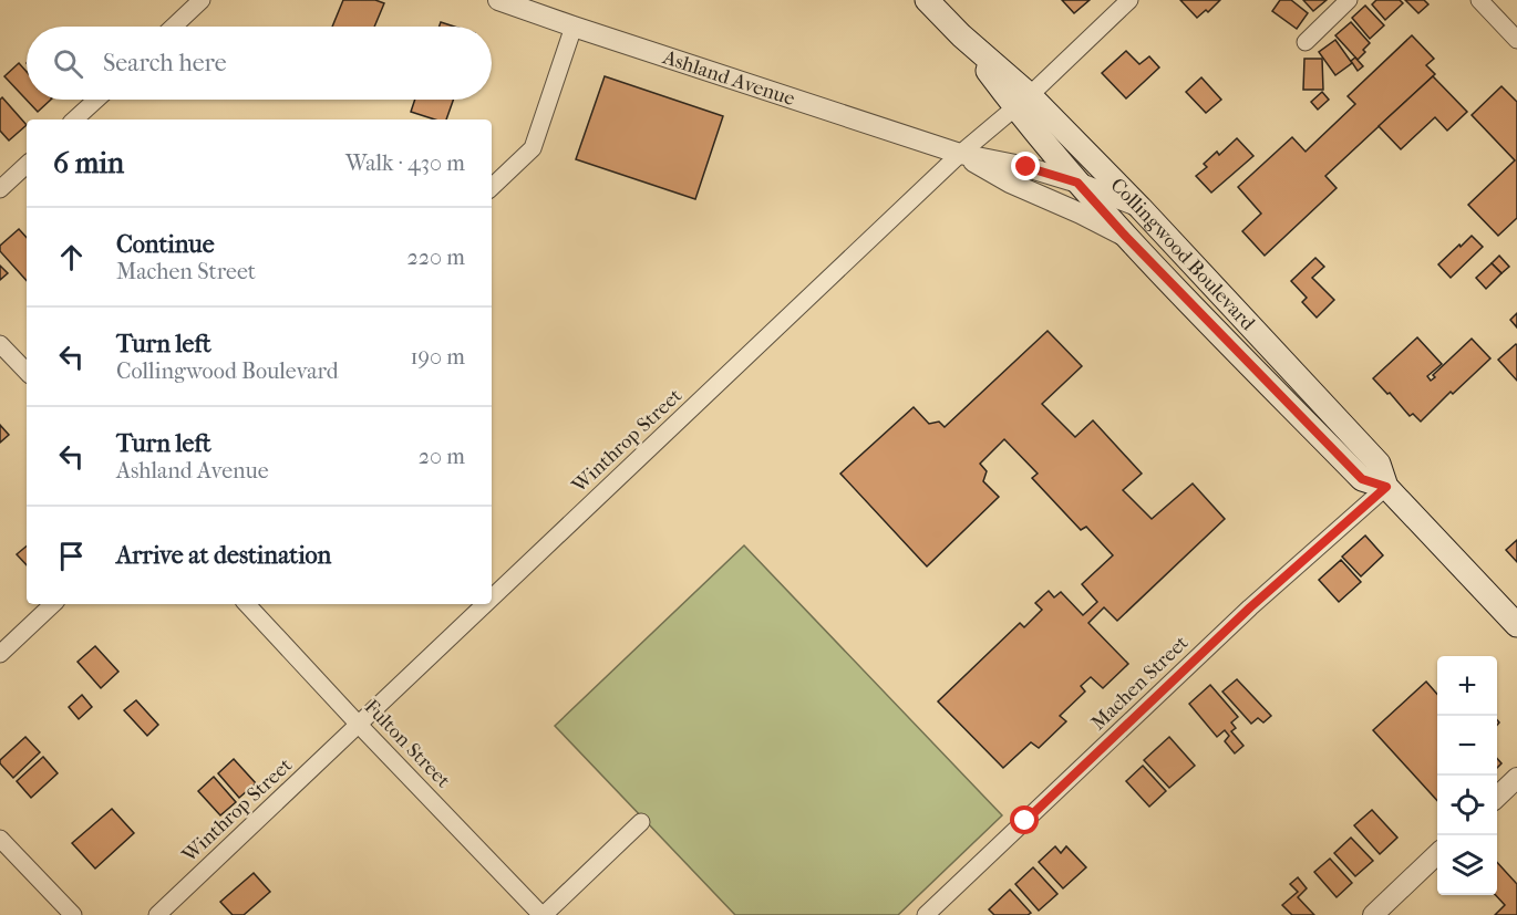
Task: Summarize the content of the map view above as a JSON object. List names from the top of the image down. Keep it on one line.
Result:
{"streets":{"main road":["Collingwood Boulevard"],"street":["Ashland Avenue","Winthrop Street","Machen Street","Fulton Street"]},"crossings":[["Ashland Avenue","Collingwood Boulevard"],["Ashland Avenue","Winthrop Street"],["Collingwood Boulevard","Winthrop Street"],["Collingwood Boulevard","Machen Street"],["Winthrop Street","Fulton Street"]],"page":{"search":"Search here","heading":["6 min","Walk · 430 m"],"list":[["Continue","Machen Street","220 m"],["Turn left","Collingwood Boulevard","190 m"],["Turn left","Ashland Avenue","20 m"],"Arrive at destination"],"map_buttons":["+","−"]}}
